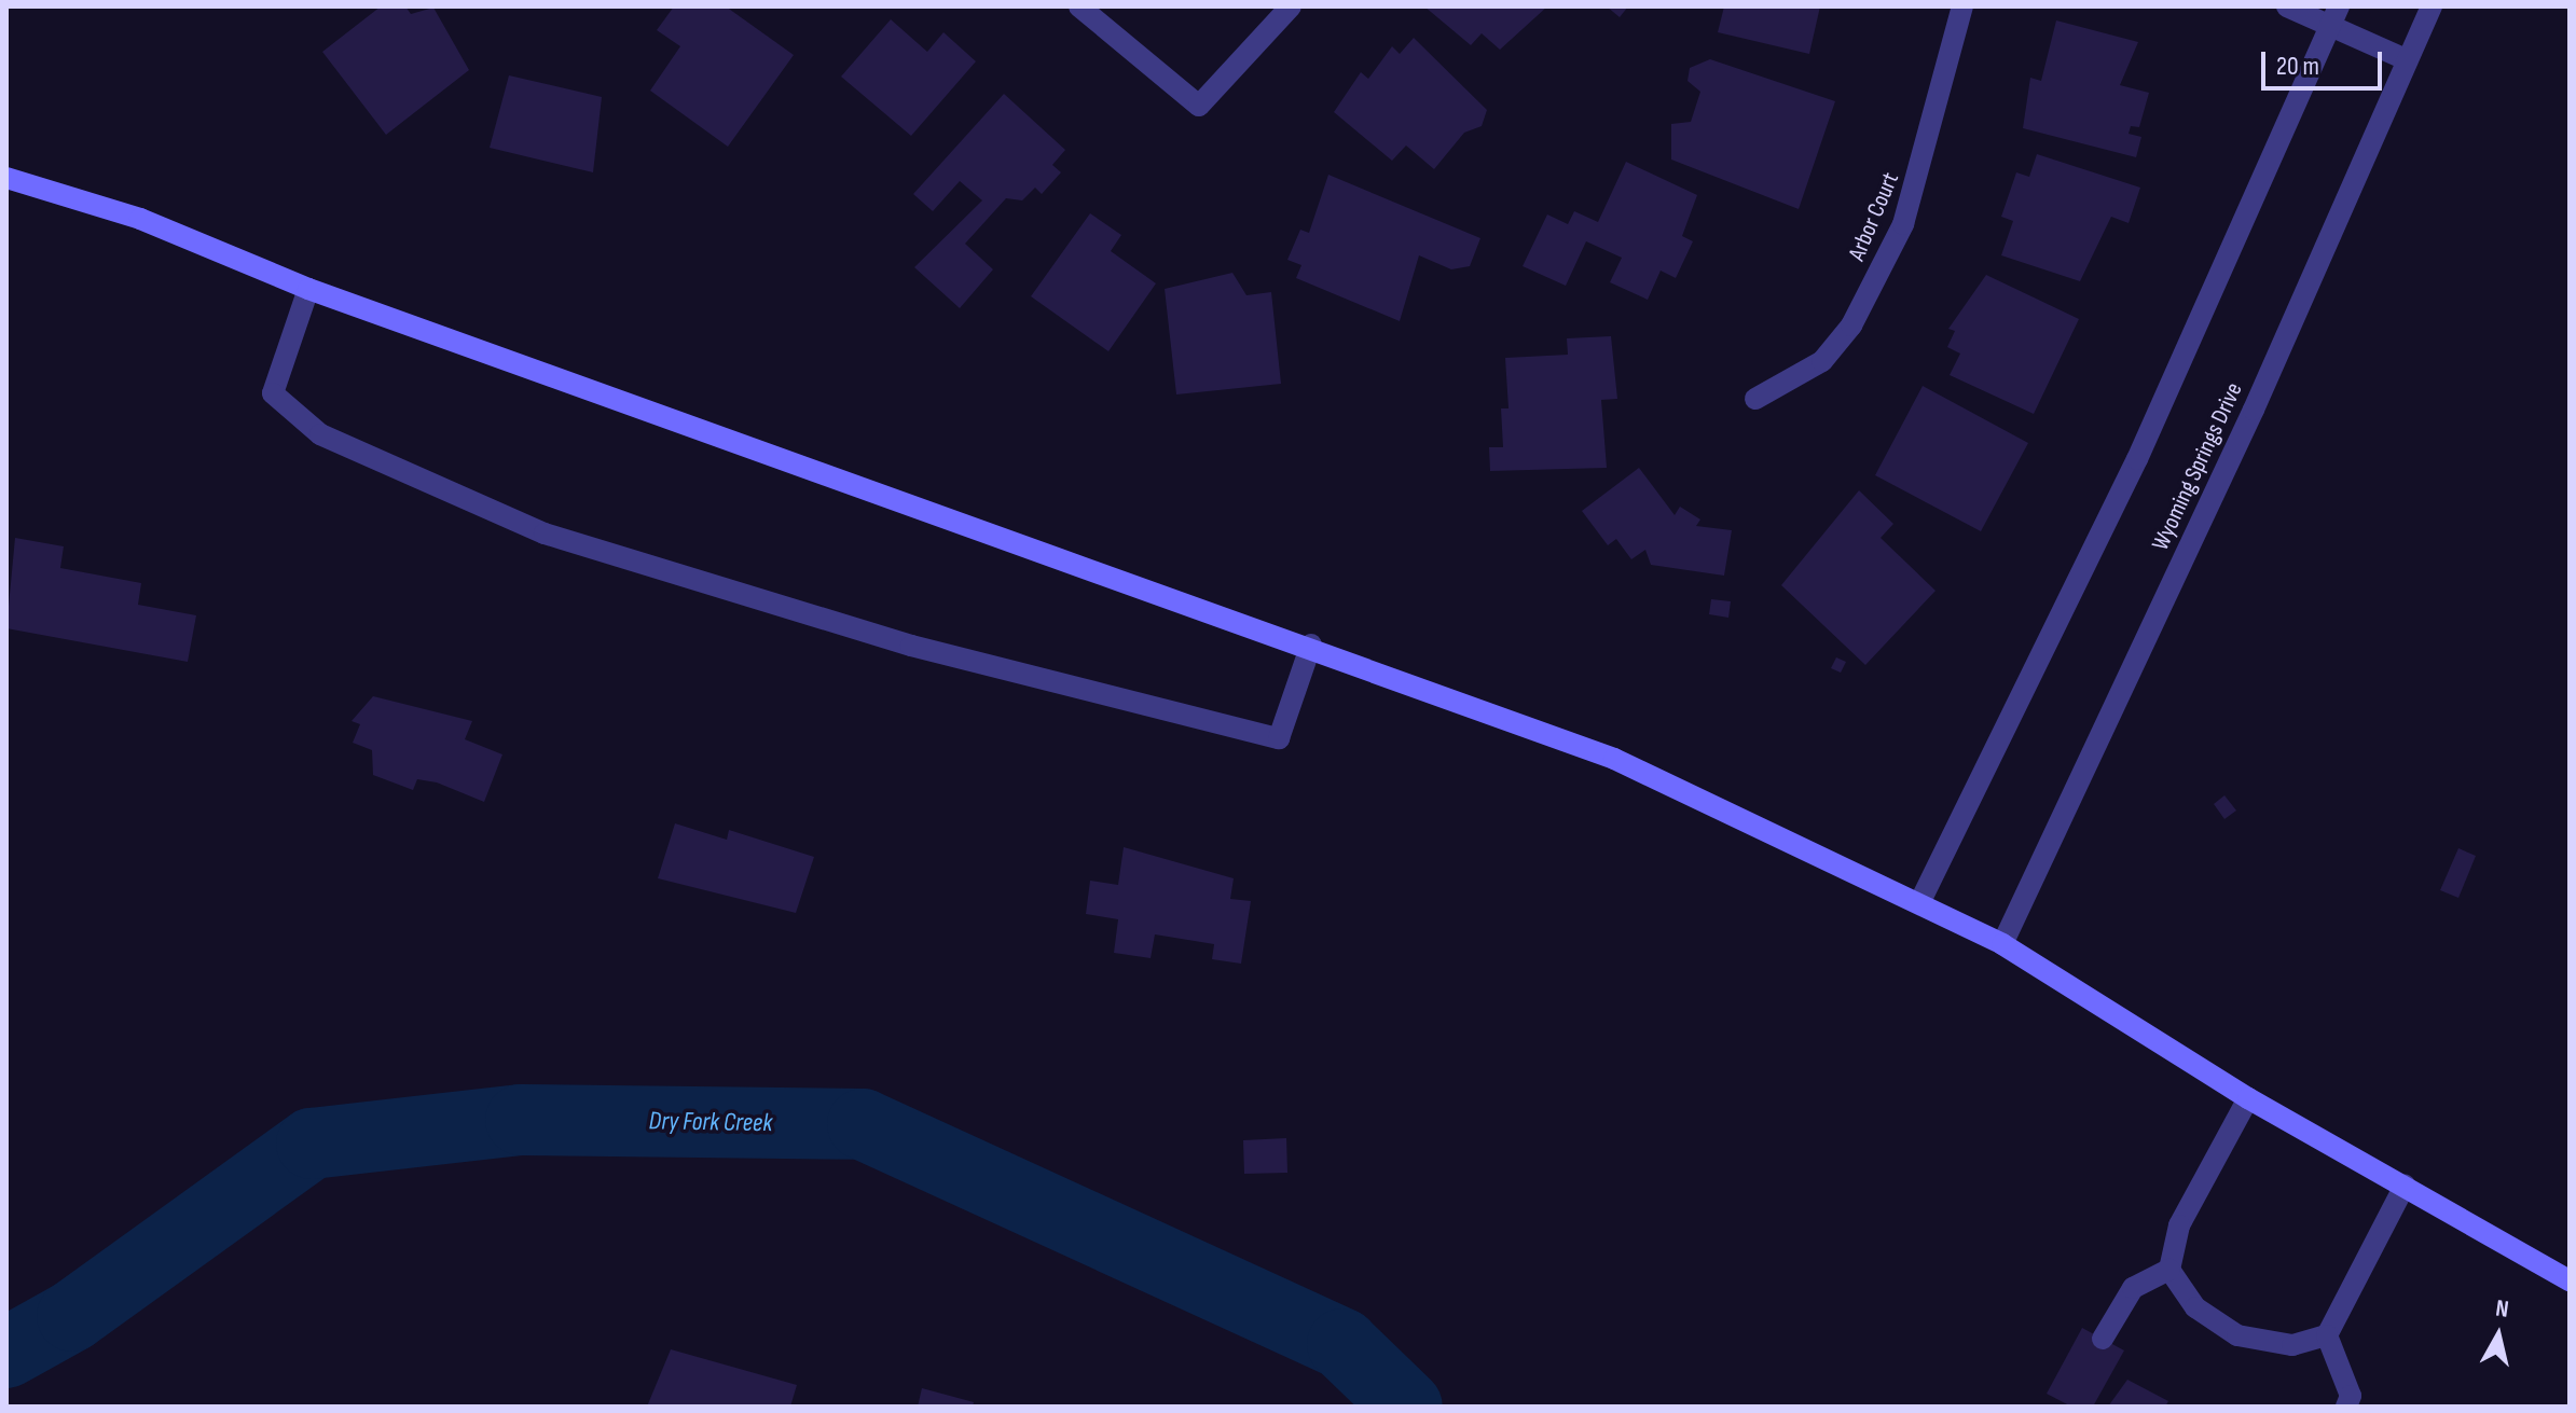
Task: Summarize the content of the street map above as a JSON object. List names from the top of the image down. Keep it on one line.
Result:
{"streets":{"street":["Arbor Court","Wyoming Springs Drive"]},"water":["Dry Fork Creek"],"scale_bar":"20 m","north":"top"}
